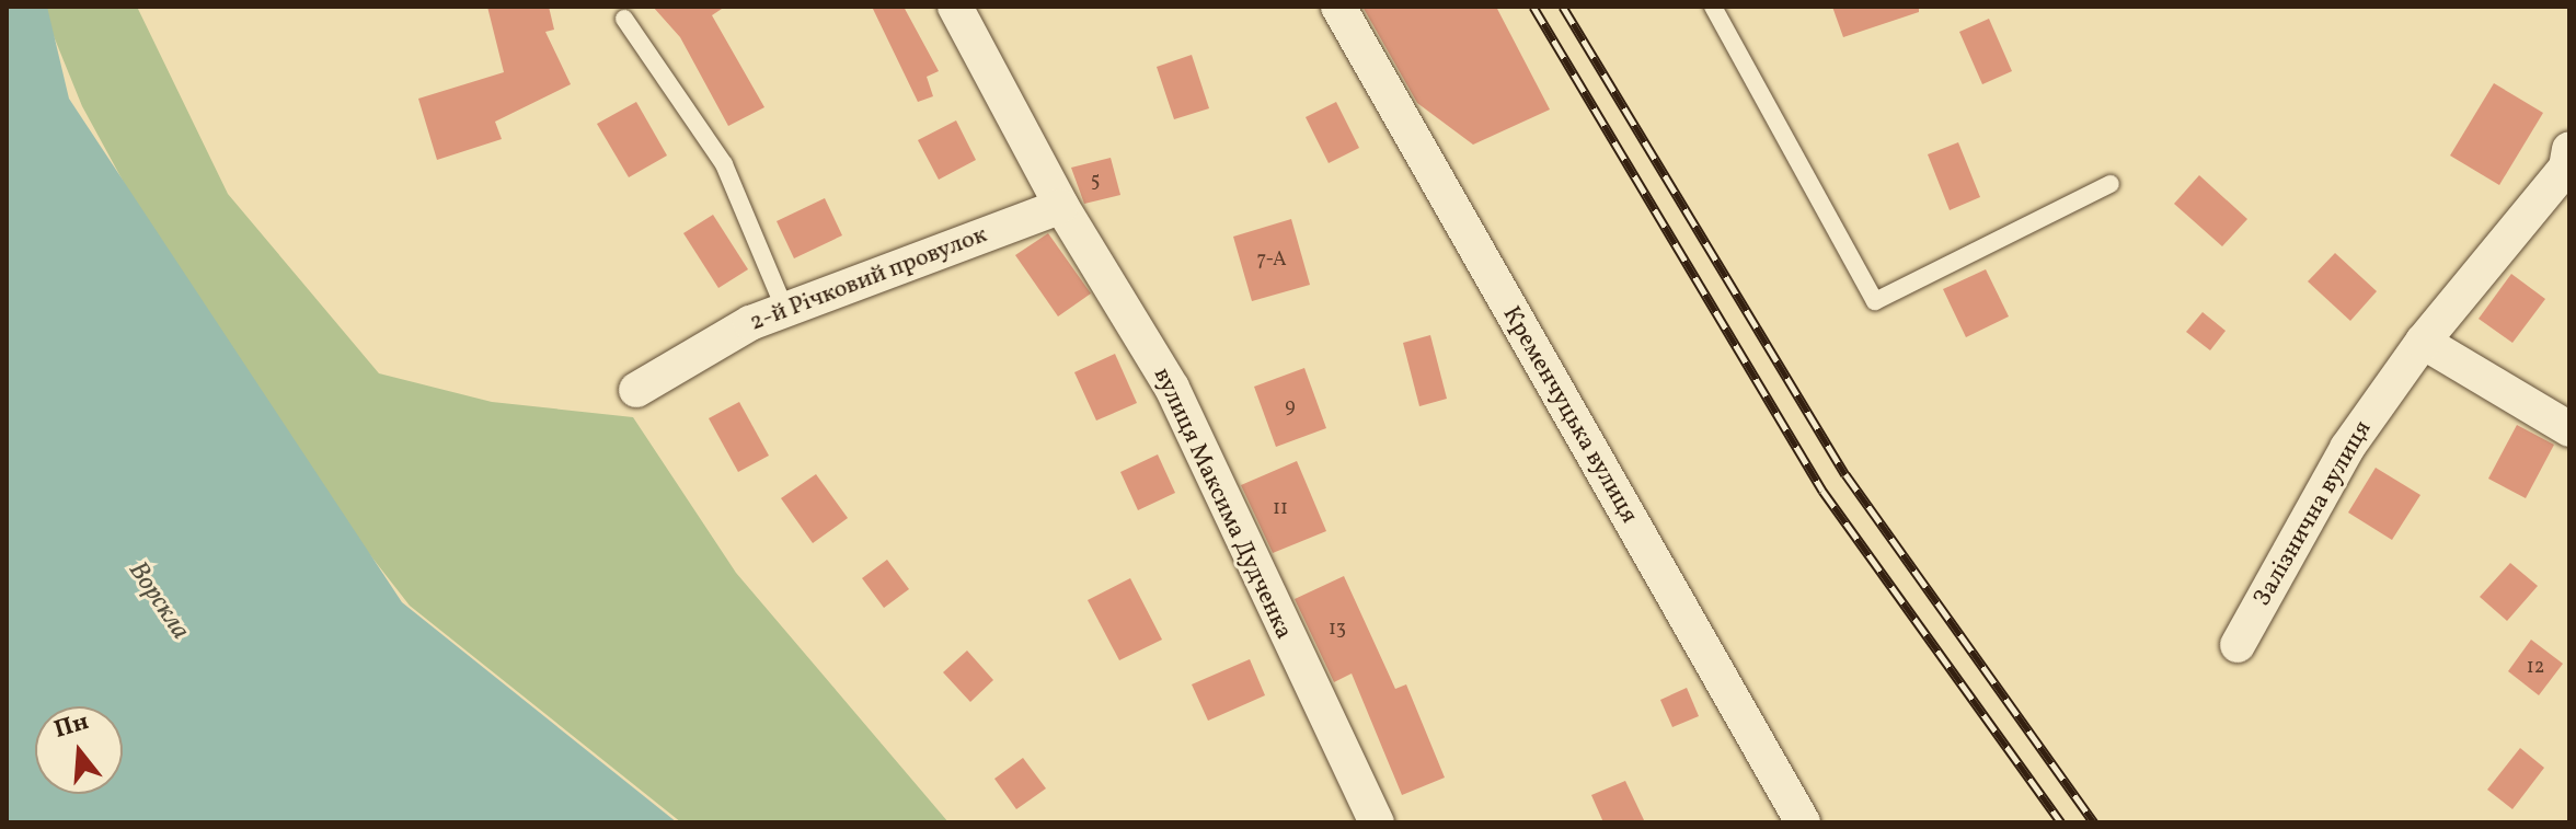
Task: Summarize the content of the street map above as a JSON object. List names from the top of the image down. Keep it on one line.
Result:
{"streets":{"street":["2-й Річковий провулок","Кременчуцька вулиця","вулиця Максима Дудченка","Залізнична вулиця"]},"crossings":[["2-й Річковий провулок","вулиця Максима Дудченка"]],"water":["Ворскла"],"house_numbers":["5","7-А","9","11","13","12"],"north":"top"}
